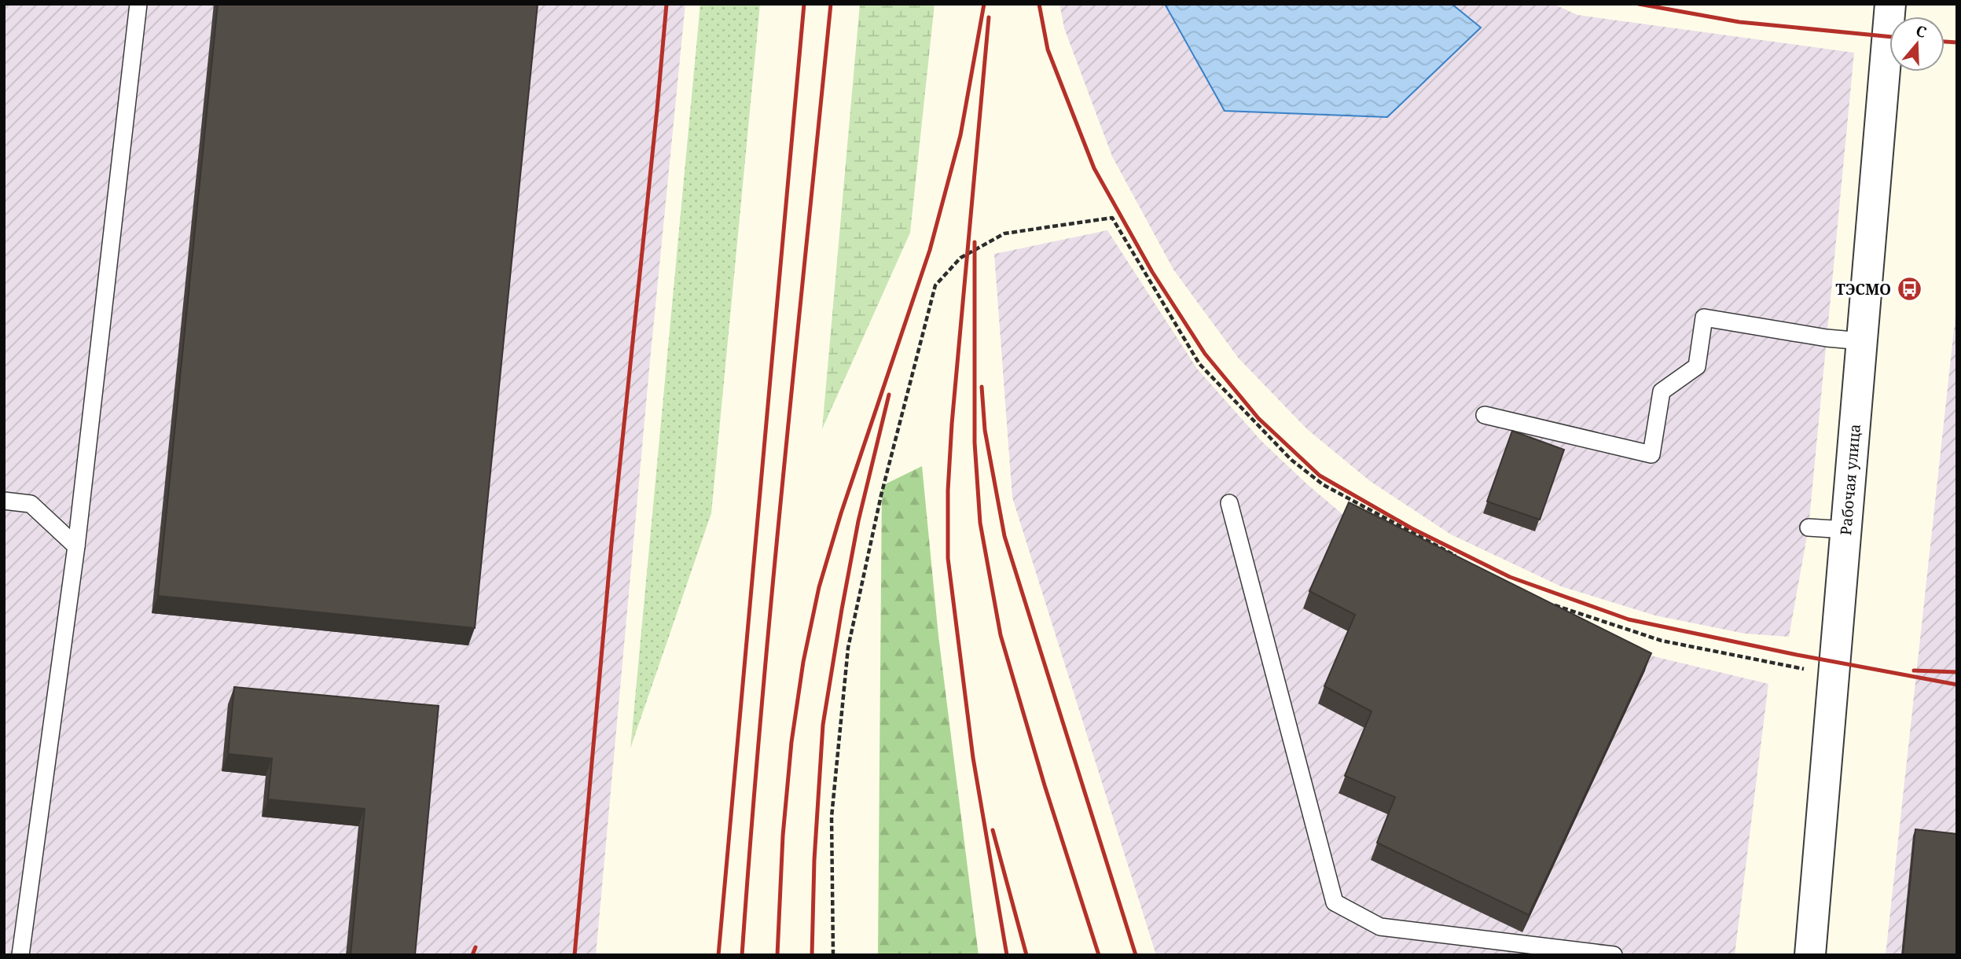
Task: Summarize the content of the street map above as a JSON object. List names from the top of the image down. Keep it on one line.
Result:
{"streets":{"street":["Рабочая улица"]},"places":{"bus stop":["ТЭСМО"]},"north":"top"}
